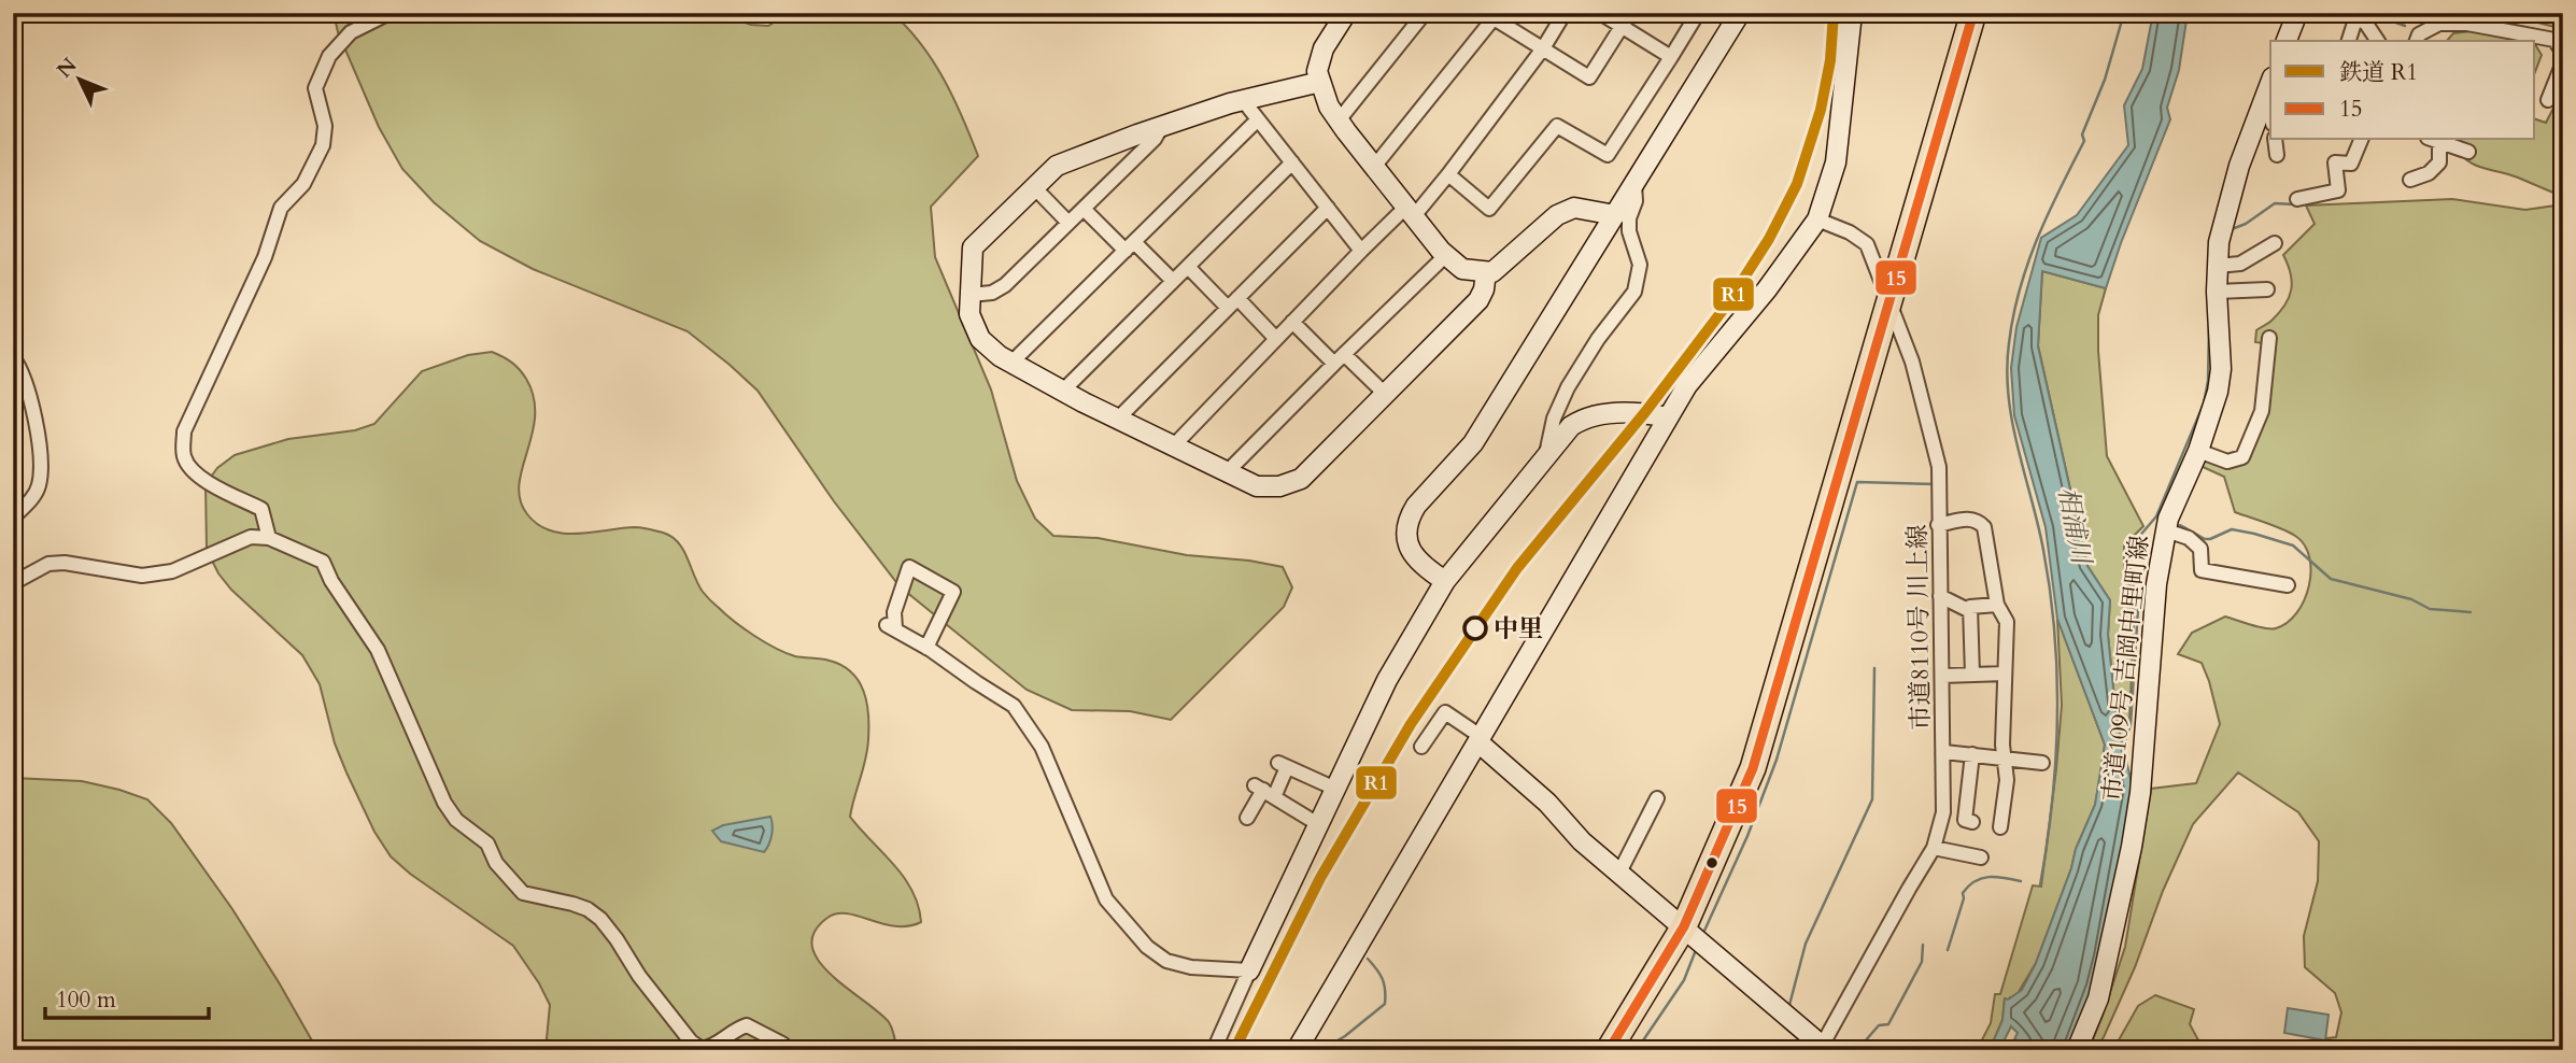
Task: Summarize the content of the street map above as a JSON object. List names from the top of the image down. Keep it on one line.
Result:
{"streets":{"street":["市道8110号 川上線","市道109号 吉岡中里町線"]},"water":["相浦川"],"places":["中里"],"lines":["rail line R1","transit line 15"],"legend":["鉄道 R1","15"],"scale_bar":"100 m","north":"top left"}
